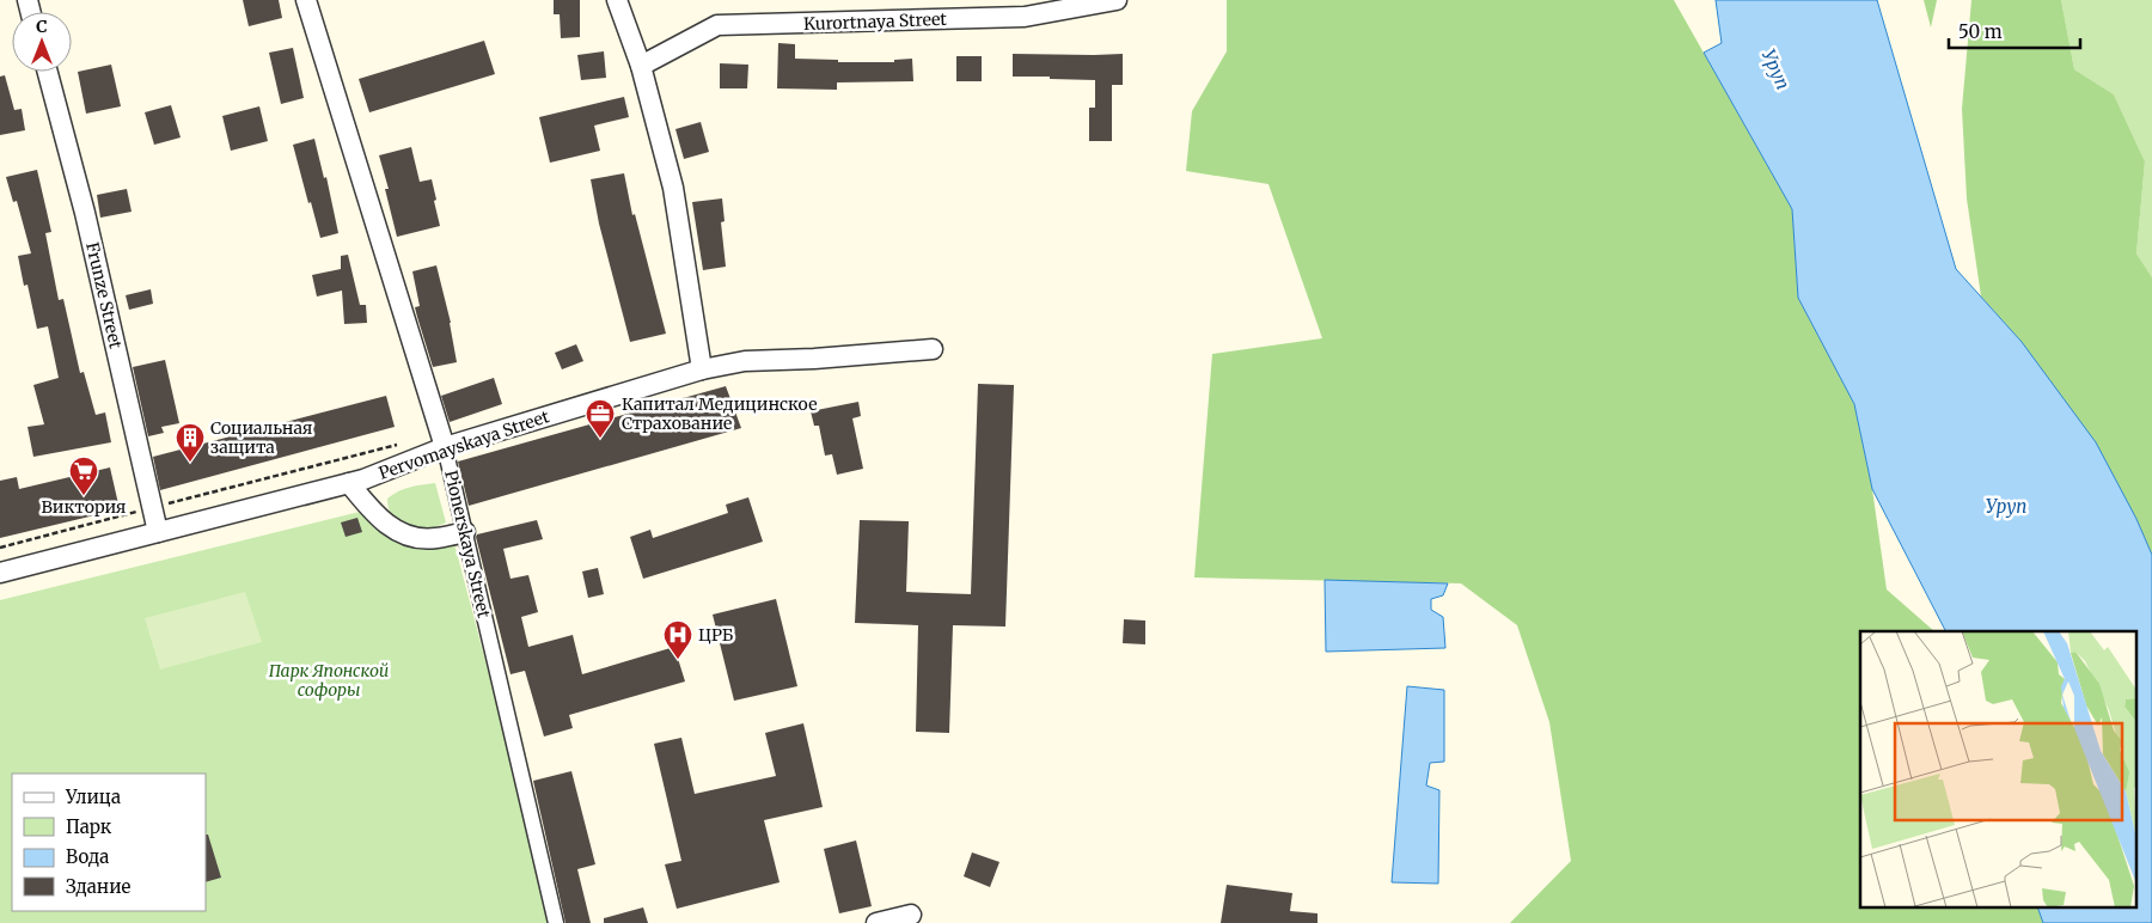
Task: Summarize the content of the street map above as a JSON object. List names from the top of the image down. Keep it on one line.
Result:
{"streets":{"street":["Kurortnaya Street","Frunze Street","Pervomayskaya Street","Pionerskaya Street"]},"crossings":[["Frunze Street","Pervomayskaya Street"],["Pervomayskaya Street","Pionerskaya Street"]],"water":["Уруп"],"parks":["Парк Японской софоры"],"places":{"office":["Капитал Медицинское Страхование"],"building":["Социальная защита"],"supermarket":["Виктория"],"hospital":["ЦРБ"]},"legend":["Улица","Парк","Вода","Здание"],"scale_bar":"50 m","north":"top"}
